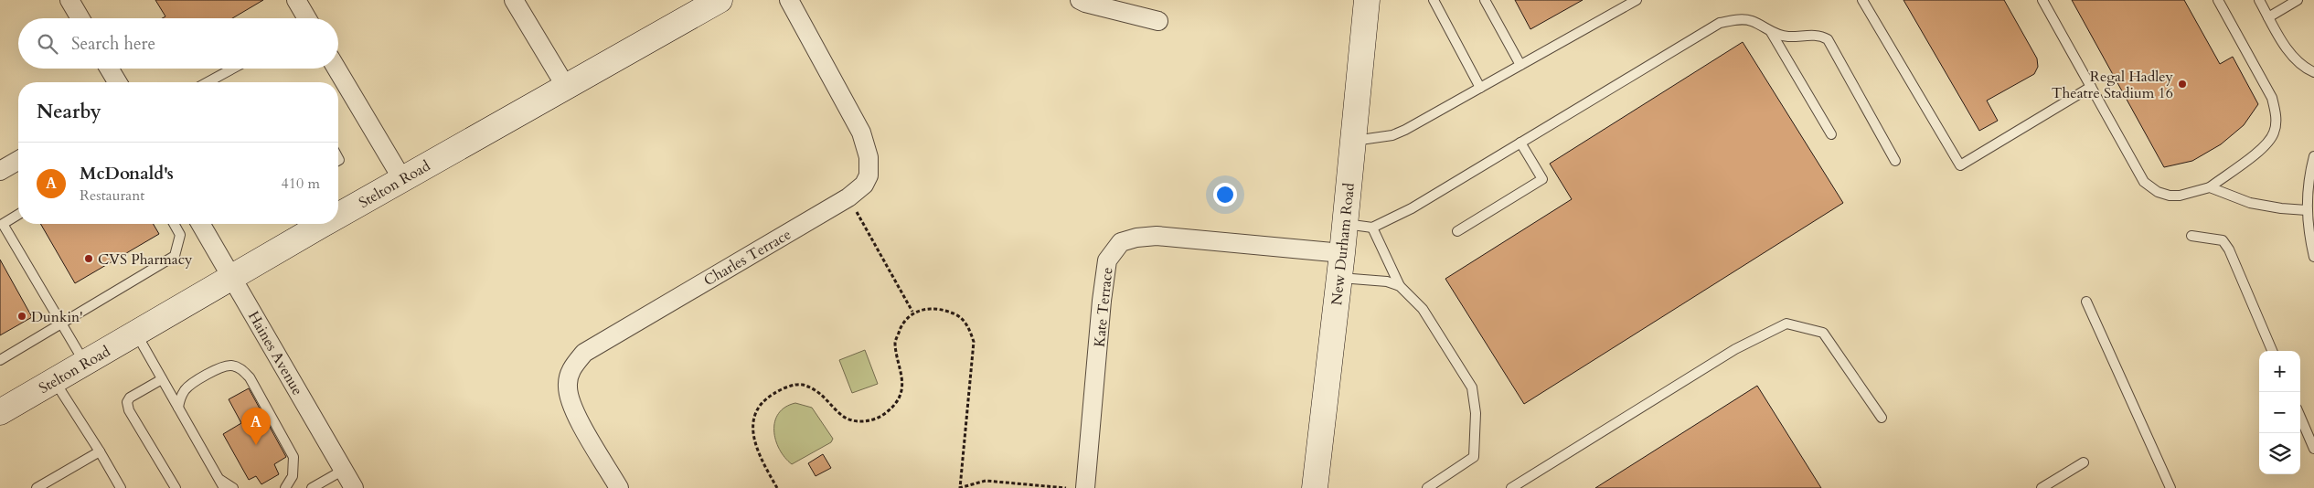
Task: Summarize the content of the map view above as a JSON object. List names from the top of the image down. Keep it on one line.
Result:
{"streets":{"main road":["Stelton Road","New Durham Road"],"street":["Charles Terrace","Kate Terrace","Haines Avenue"]},"crossings":[["Stelton Road","Haines Avenue"],["New Durham Road","Kate Terrace"]],"places":["Regal Hadley Theatre Stadium 16","CVS Pharmacy","Dunkin'"],"page":{"search":"Search here","heading":"Nearby","list":[{"mark":"A","name":"McDonald's","note":"Restaurant","value":"410 m"}],"map_buttons":["+","−"],"pins":"A"}}
